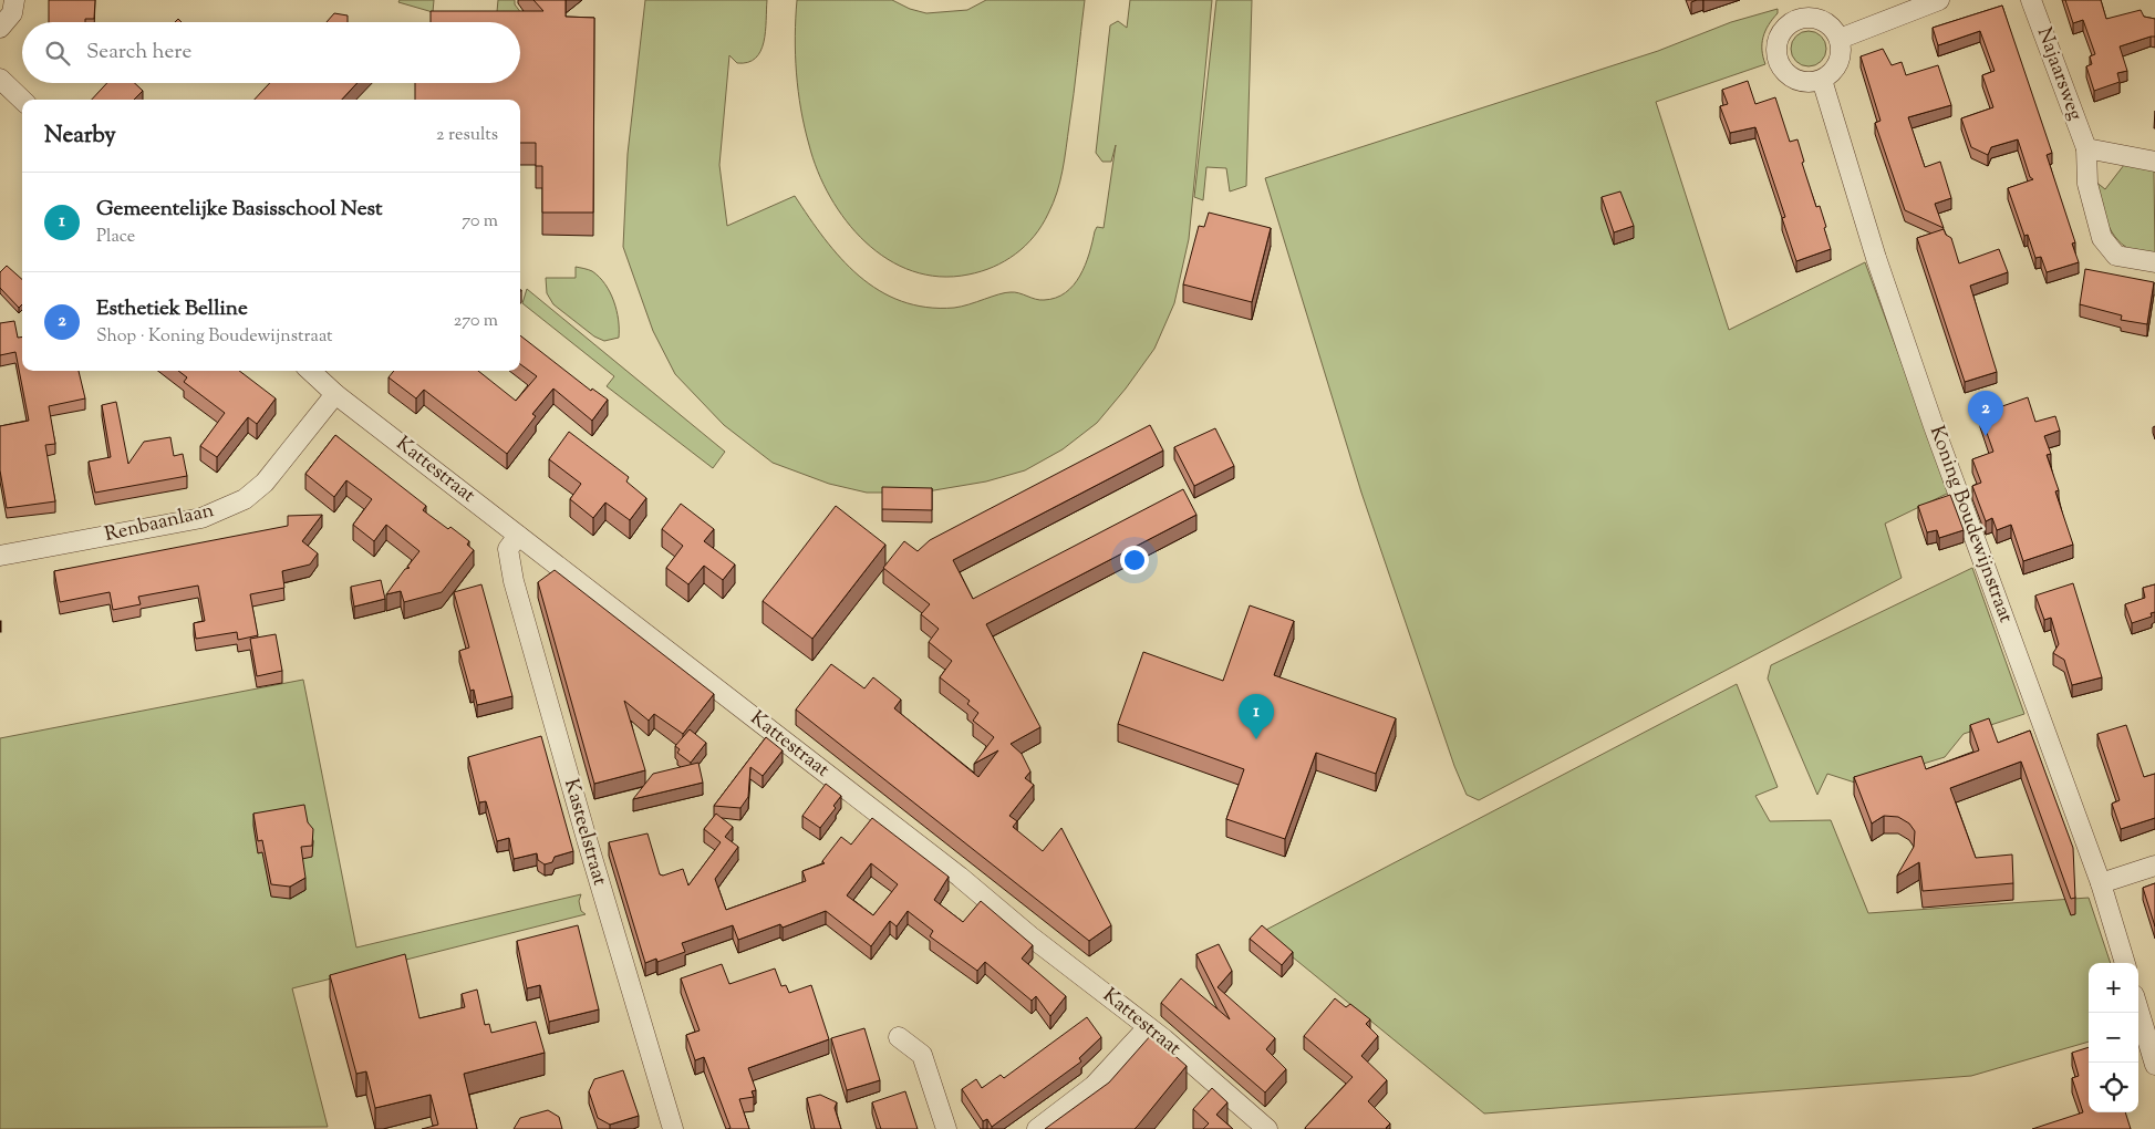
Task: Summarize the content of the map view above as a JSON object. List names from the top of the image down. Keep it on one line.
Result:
{"streets":{"street":["Najaarsweg","Kattestraat","Renbaanlaan","Koning Boudewijnstraat","Kasteelstraat"]},"crossings":[["Kattestraat","Renbaanlaan"],["Kattestraat","Kasteelstraat"]],"page":{"search":"Search here","heading":["Nearby","2 results"],"list":[{"mark":"1","name":"Gemeentelijke Basisschool Nest","note":"Place","value":"70 m"},{"mark":"2","name":"Esthetiek Belline","note":"Shop · Koning Boudewijnstraat","value":"270 m"}],"pins":["2","1"],"map_buttons":["+","−"]}}
